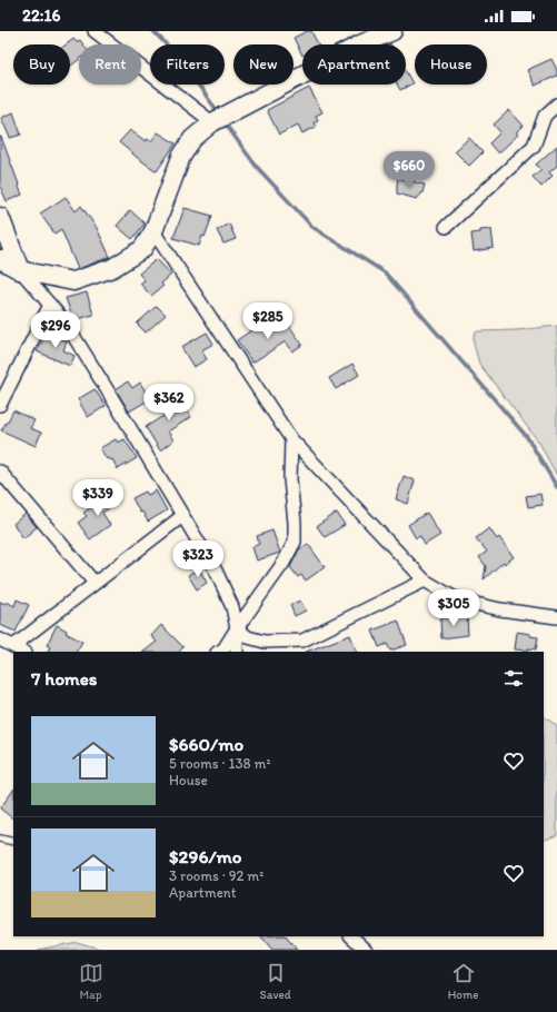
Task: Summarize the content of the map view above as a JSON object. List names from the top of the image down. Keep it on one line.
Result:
{"page":{"status":"22:16","chip":["Buy","Rent","Filters","New","Apartment","House"],"price":["$660","$285","$296","$362","$339","$323","$305"],"heading":"7 homes","list":[{"name":"$660/mo","note":"5 rooms · 138 m² · House"},{"name":"$296/mo","note":"3 rooms · 92 m² · Apartment"}],"tabs":["Map","Saved","Home"]}}
